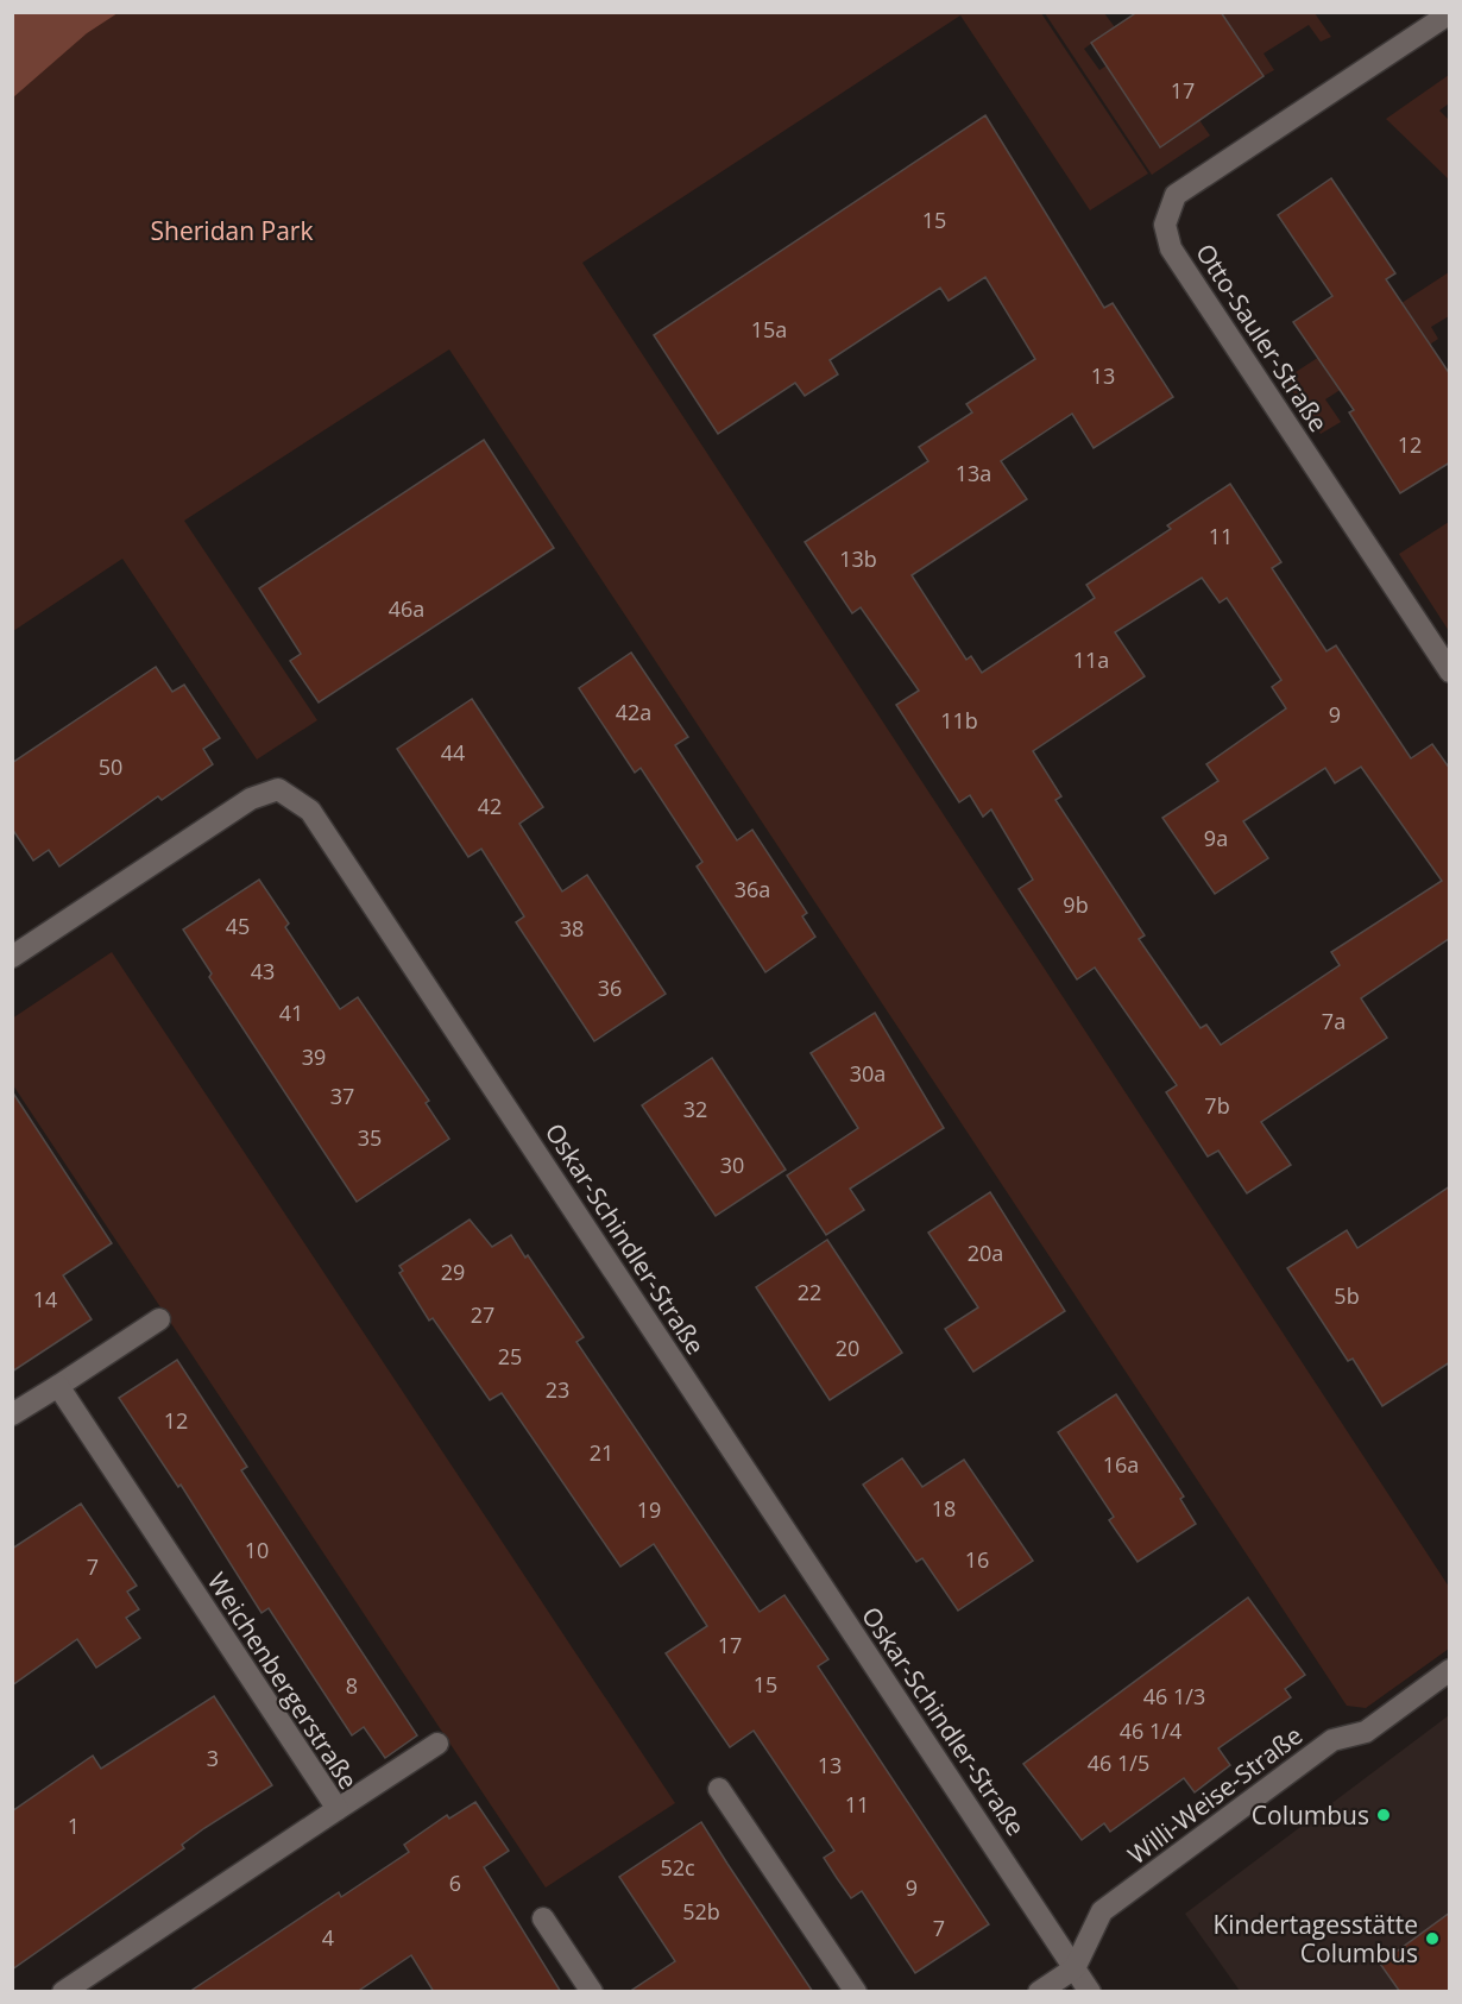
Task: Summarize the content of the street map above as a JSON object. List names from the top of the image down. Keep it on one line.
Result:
{"streets":{"street":["Otto-Sauler-Straße","Oskar-Schindler-Straße","Weichenbergerstraße","Willi-Weise-Straße"]},"crossings":[["Oskar-Schindler-Straße","Willi-Weise-Straße"]],"parks":["Sheridan Park"],"places":["Columbus","Kindertagesstätte Columbus"],"house_numbers":["17","15","15a","13","12","13a","11","13b","46a","11a","42a","9","11b","44","50","42","9a","36a","9b","45","38","43","36","41","7a","39","30a","37","7b","32","35","30","20a","29","22","5b","14","27","20","25","23","12","21","16a","18","19","10","16","7","17","15","8","46 1/3","46 1/4","3","46 1/5","13","11","1","52c","6","9","52b","7","4"]}
